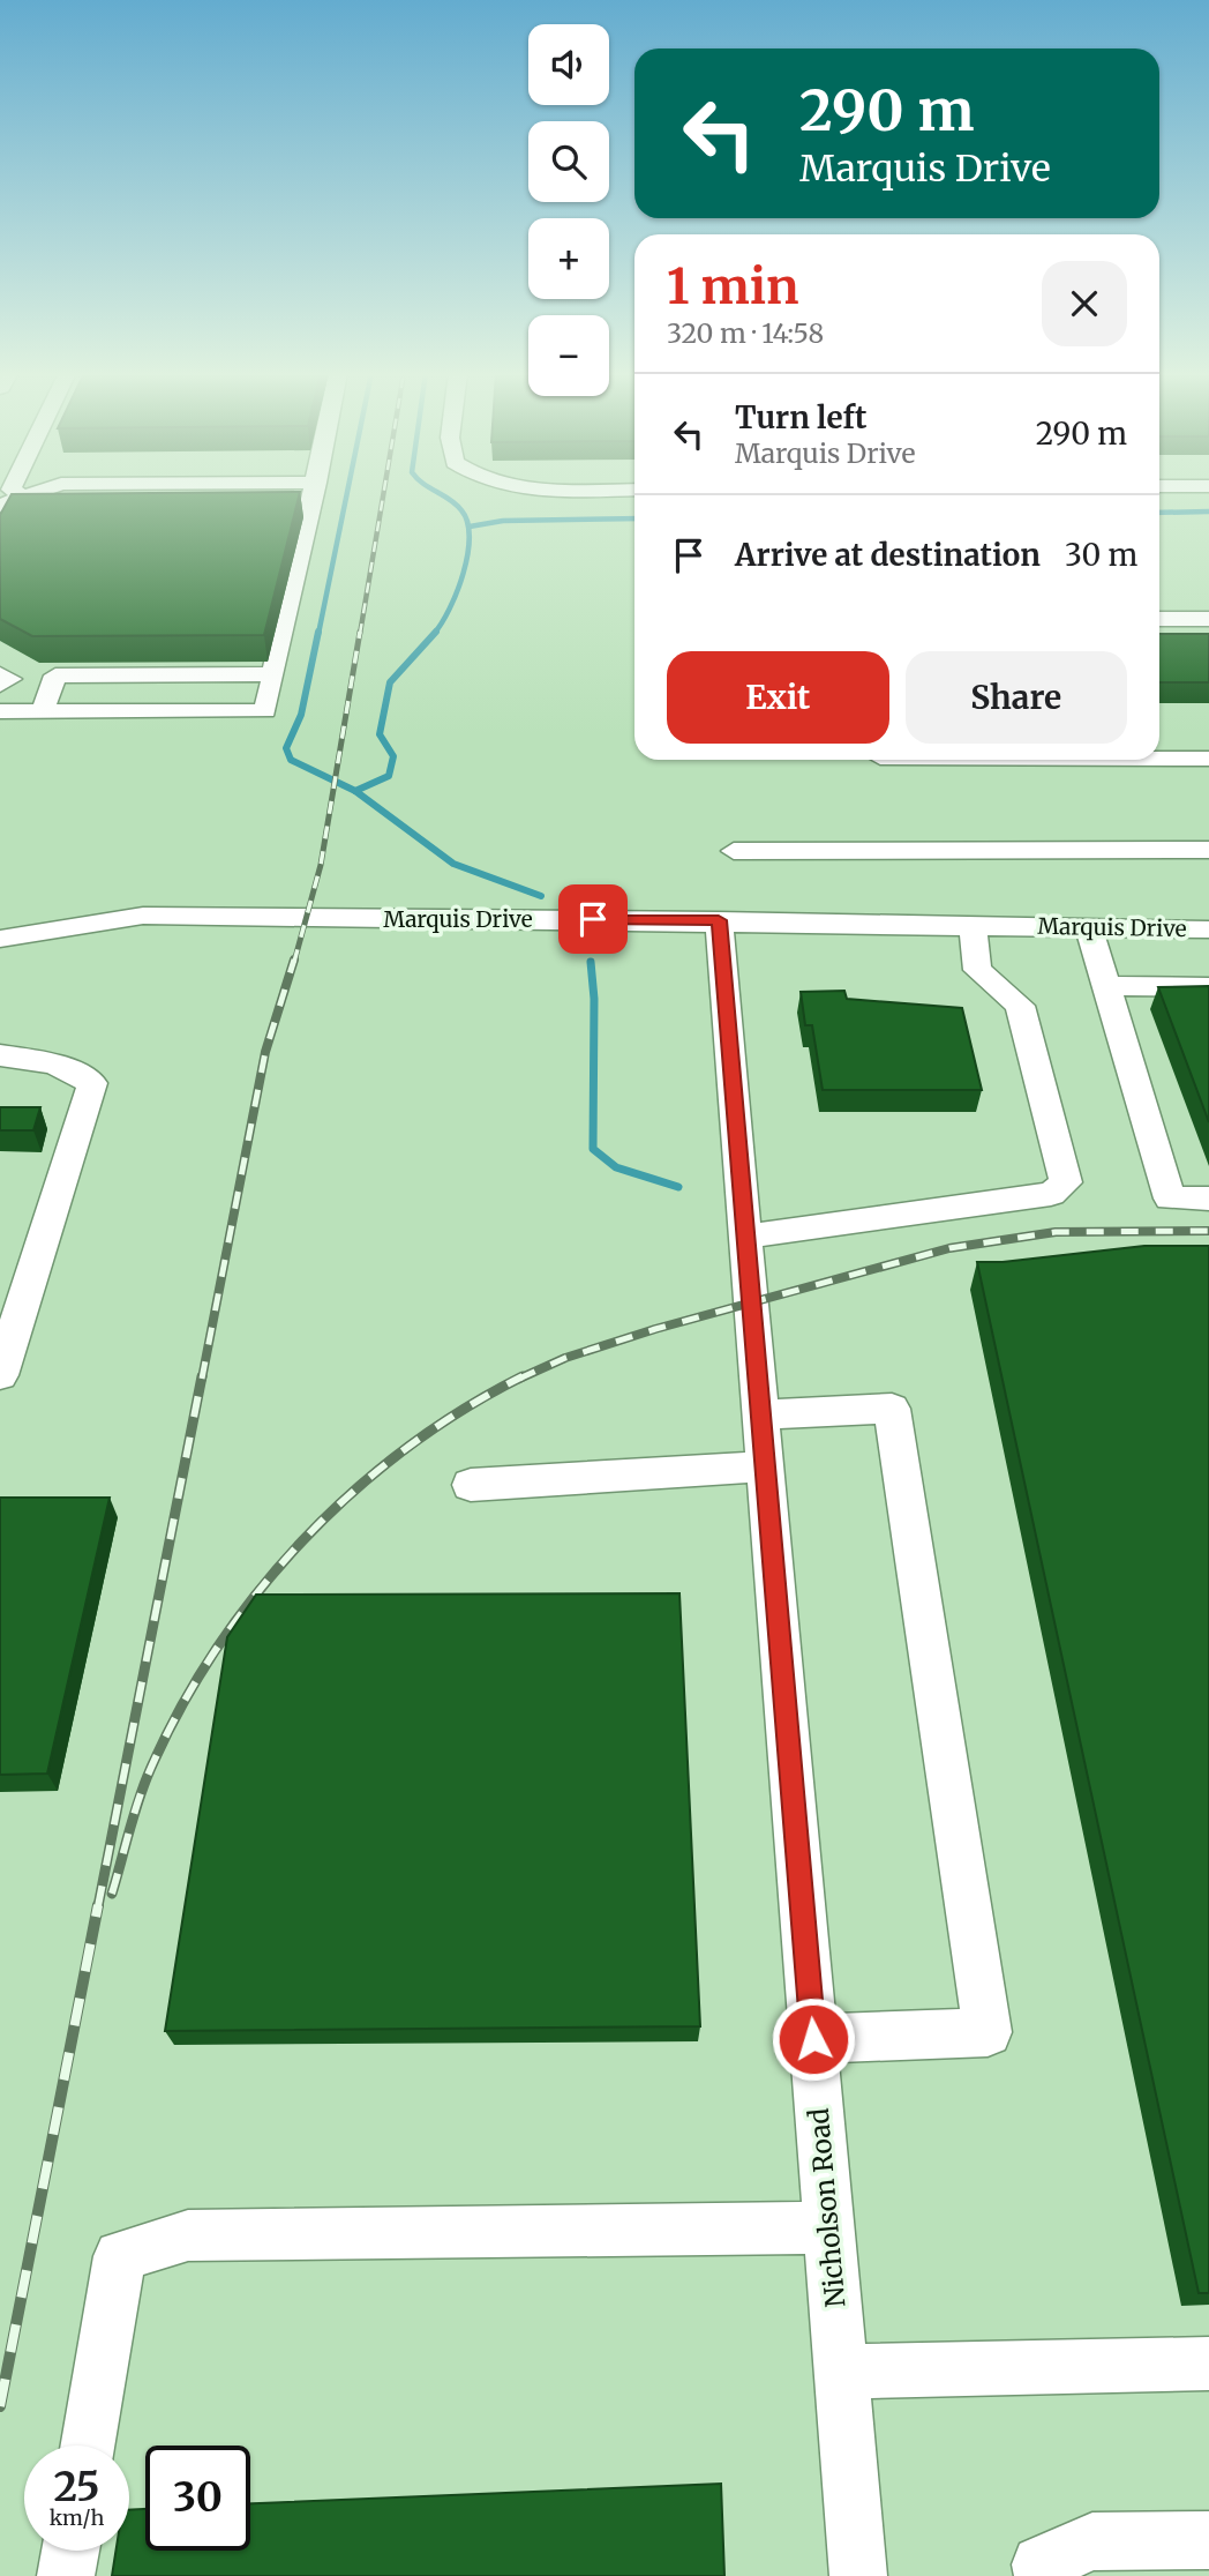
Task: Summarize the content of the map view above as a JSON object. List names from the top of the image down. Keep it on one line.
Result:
{"streets":{"street":["Marquis Drive","Nicholson Road"]},"crossings":[["Marquis Drive","Nicholson Road"]],"page":{"map_buttons":["+","−"],"turn":["290 m","Marquis Drive"],"heading":["1 min","320 m · 14:58"],"list":[{"name":"Turn left","note":"Marquis Drive","value":"290 m"},{"name":"Arrive at destination","value":"30 m"}],"buttons":["Exit","Share"],"speed":"25 km/h","limit":"30"}}
